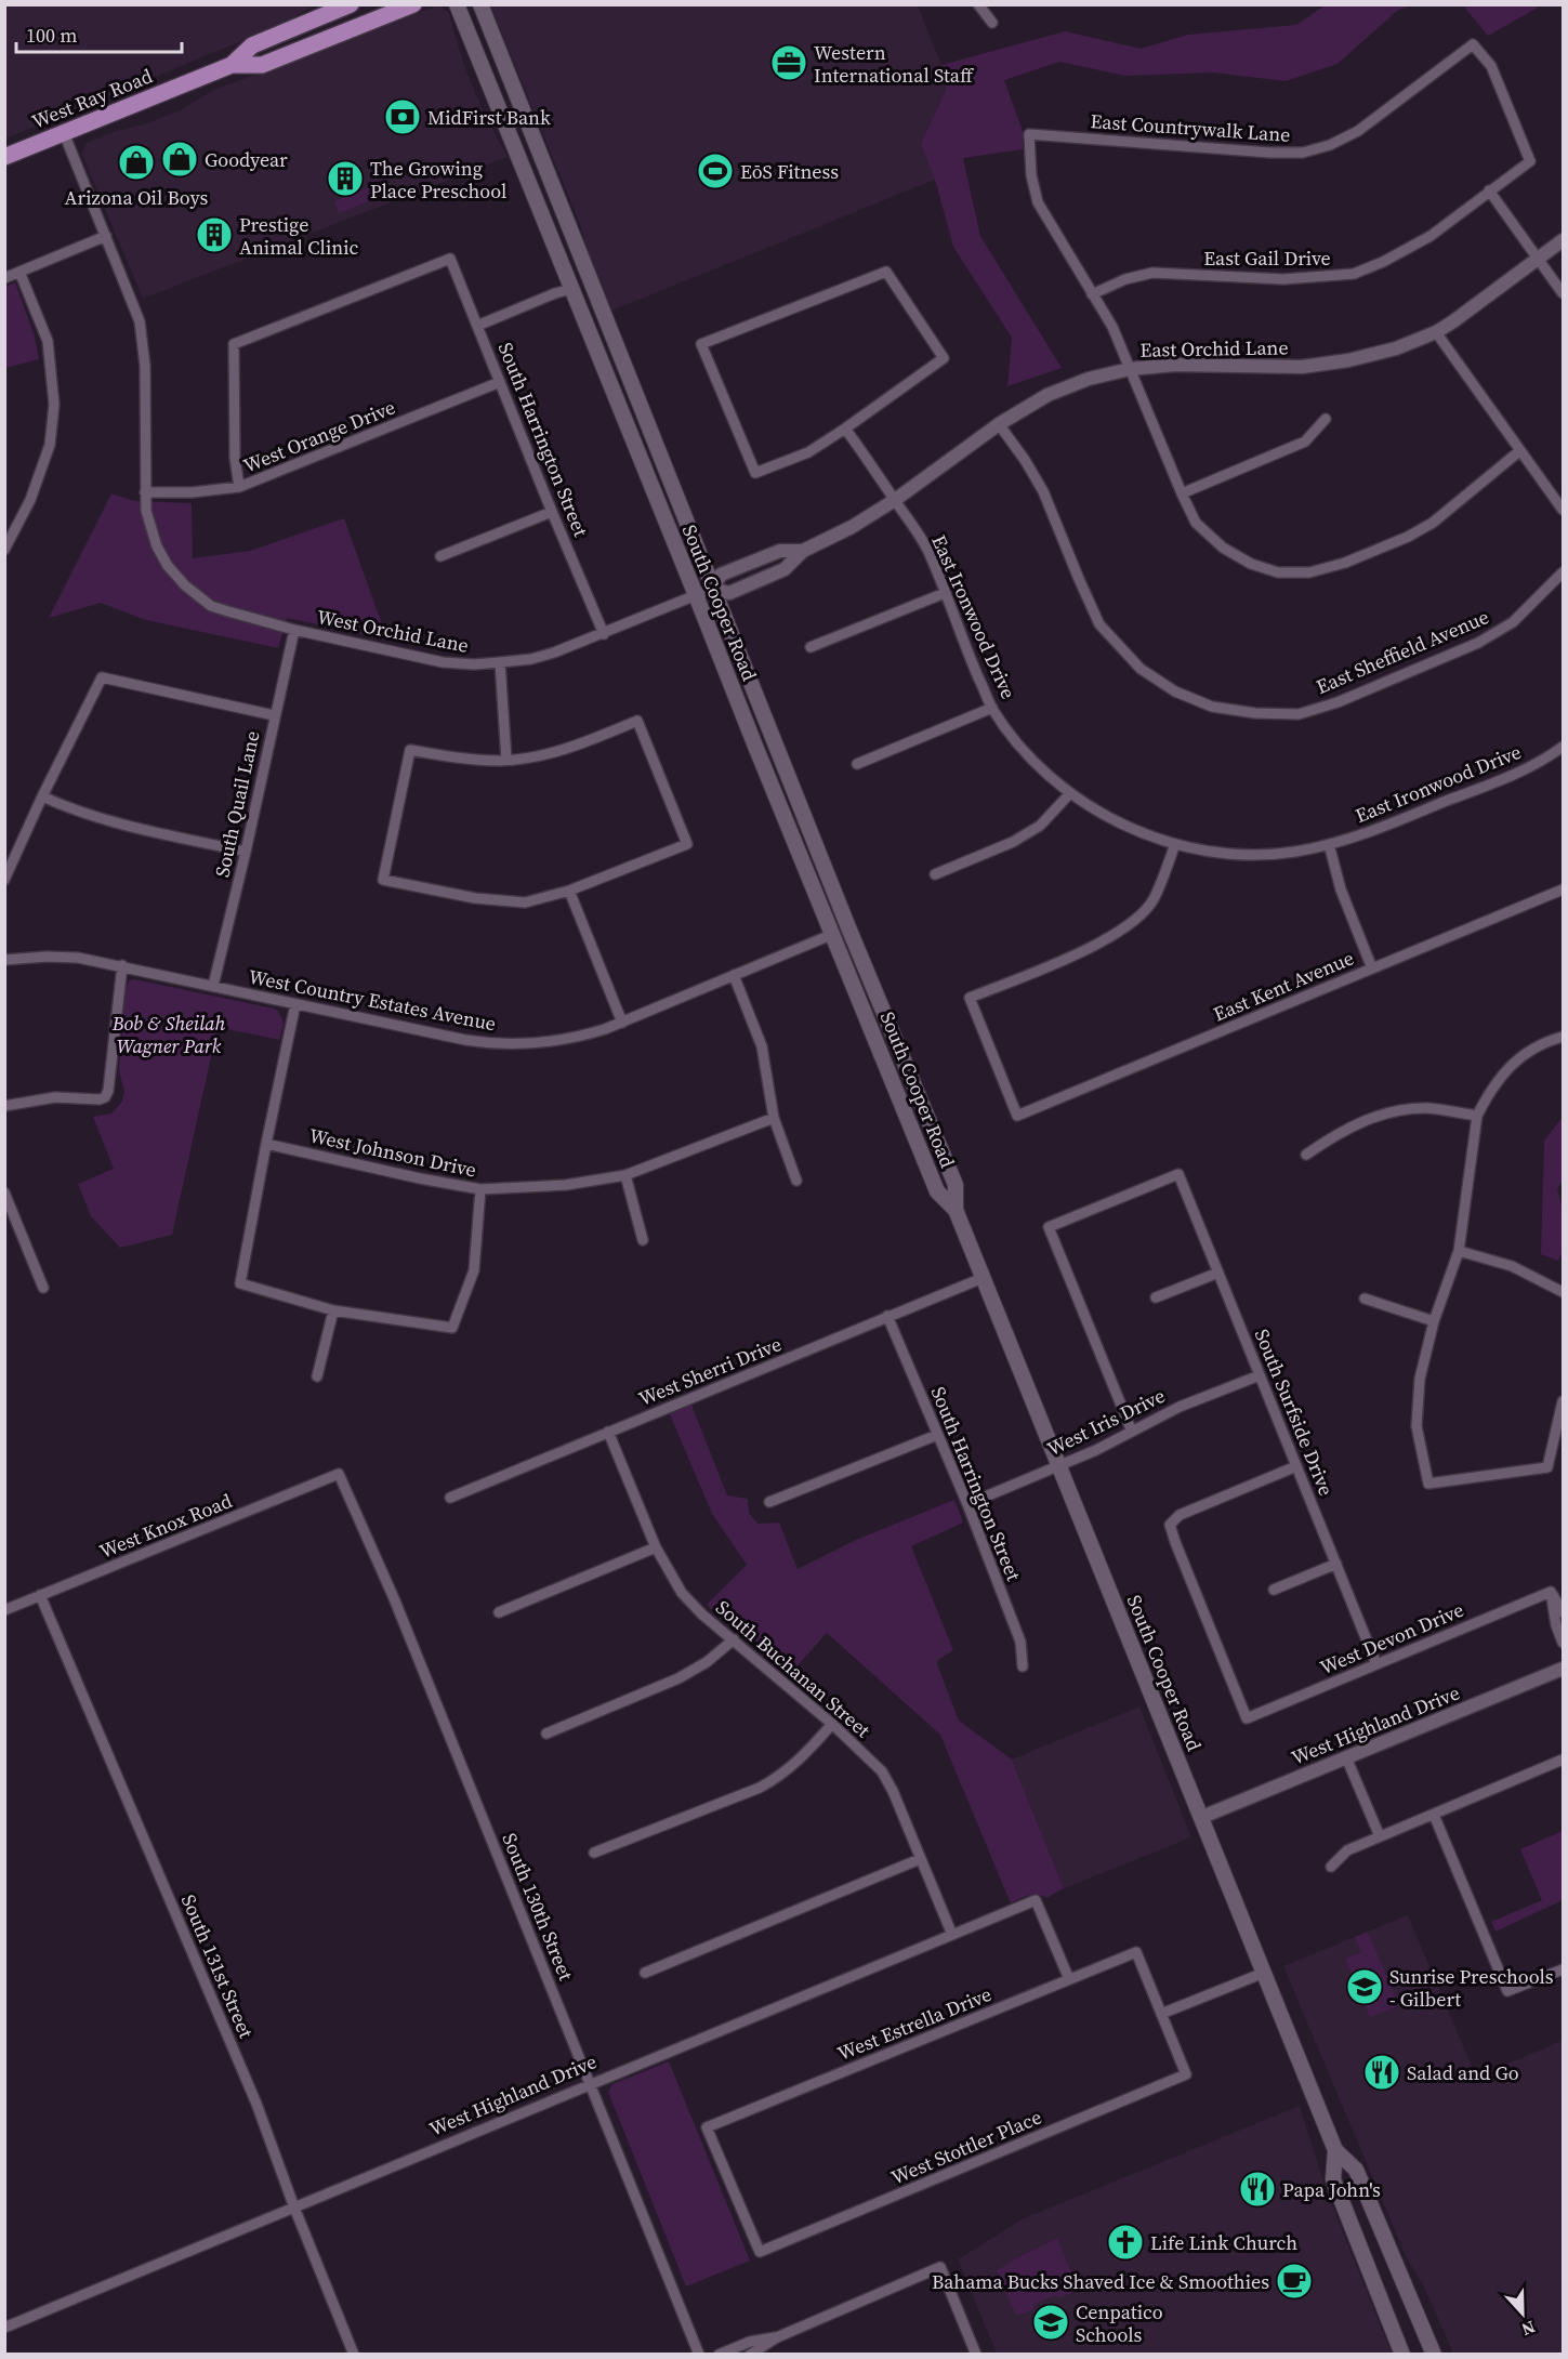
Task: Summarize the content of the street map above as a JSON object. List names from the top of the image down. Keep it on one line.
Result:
{"streets":{"main road":["West Ray Road","South Cooper Road"],"street":["East Countrywalk Lane","East Gail Drive","East Orchid Lane","West Orange Drive","South Harrington Street","East Ironwood Drive","West Orchid Lane","East Sheffield Avenue","South Quail Lane","East Kent Avenue","West Country Estates Avenue","West Johnson Drive","West Sherri Drive","South Surfside Drive","West Iris Drive","West Knox Road","West Devon Drive","South Buchanan Street","West Highland Drive","South 130th Street","South 131st Street","West Estrella Drive","West Stottler Place"]},"crossings":[["East Countrywalk Lane","East Gail Drive"],["East Orchid Lane","South Cooper Road"],["East Orchid Lane","East Ironwood Drive"],["East Orchid Lane","West Orchid Lane"],["East Orchid Lane","East Sheffield Avenue"],["West Orange Drive","South Harrington Street"],["West Orange Drive","West Orchid Lane"],["South Harrington Street","West Orchid Lane"],["South Harrington Street","West Sherri Drive"],["South Harrington Street","West Iris Drive"],["South Cooper Road","West Orchid Lane"],["South Cooper Road","West Country Estates Avenue"],["South Cooper Road","West Sherri Drive"],["South Cooper Road","West Iris Drive"],["South Cooper Road","West Highland Drive"],["East Ironwood Drive","East Kent Avenue"],["West Orchid Lane","South Quail Lane"],["South Quail Lane","West Country Estates Avenue"],["West Sherri Drive","South Buchanan Street"],["South Surfside Drive","West Iris Drive"],["South Surfside Drive","West Devon Drive"],["West Knox Road","South 130th Street"],["West Knox Road","South 131st Street"],["South Buchanan Street","West Highland Drive"],["West Highland Drive","South 130th Street"],["West Highland Drive","South 131st Street"],["West Highland Drive","West Estrella Drive"],["West Estrella Drive","West Stottler Place"]],"parks":["Bob & Sheilah Wagner Park"],"places":{"office":["Western International Staff"],"bank":["MidFirst Bank"],"shop":["Goodyear","Arizona Oil Boys"],"sports":["EōS Fitness"],"building":["The Growing Place Preschool","Prestige Animal Clinic"],"school or university":["Sunrise Preschools - Gilbert","Cenpatico Schools"],"restaurant":["Salad and Go","Papa John's"],"church":["Life Link Church"],"cafe":["Bahama Bucks Shaved Ice & Smoothies"]},"scale_bar":"100 m","north":"bottom"}
